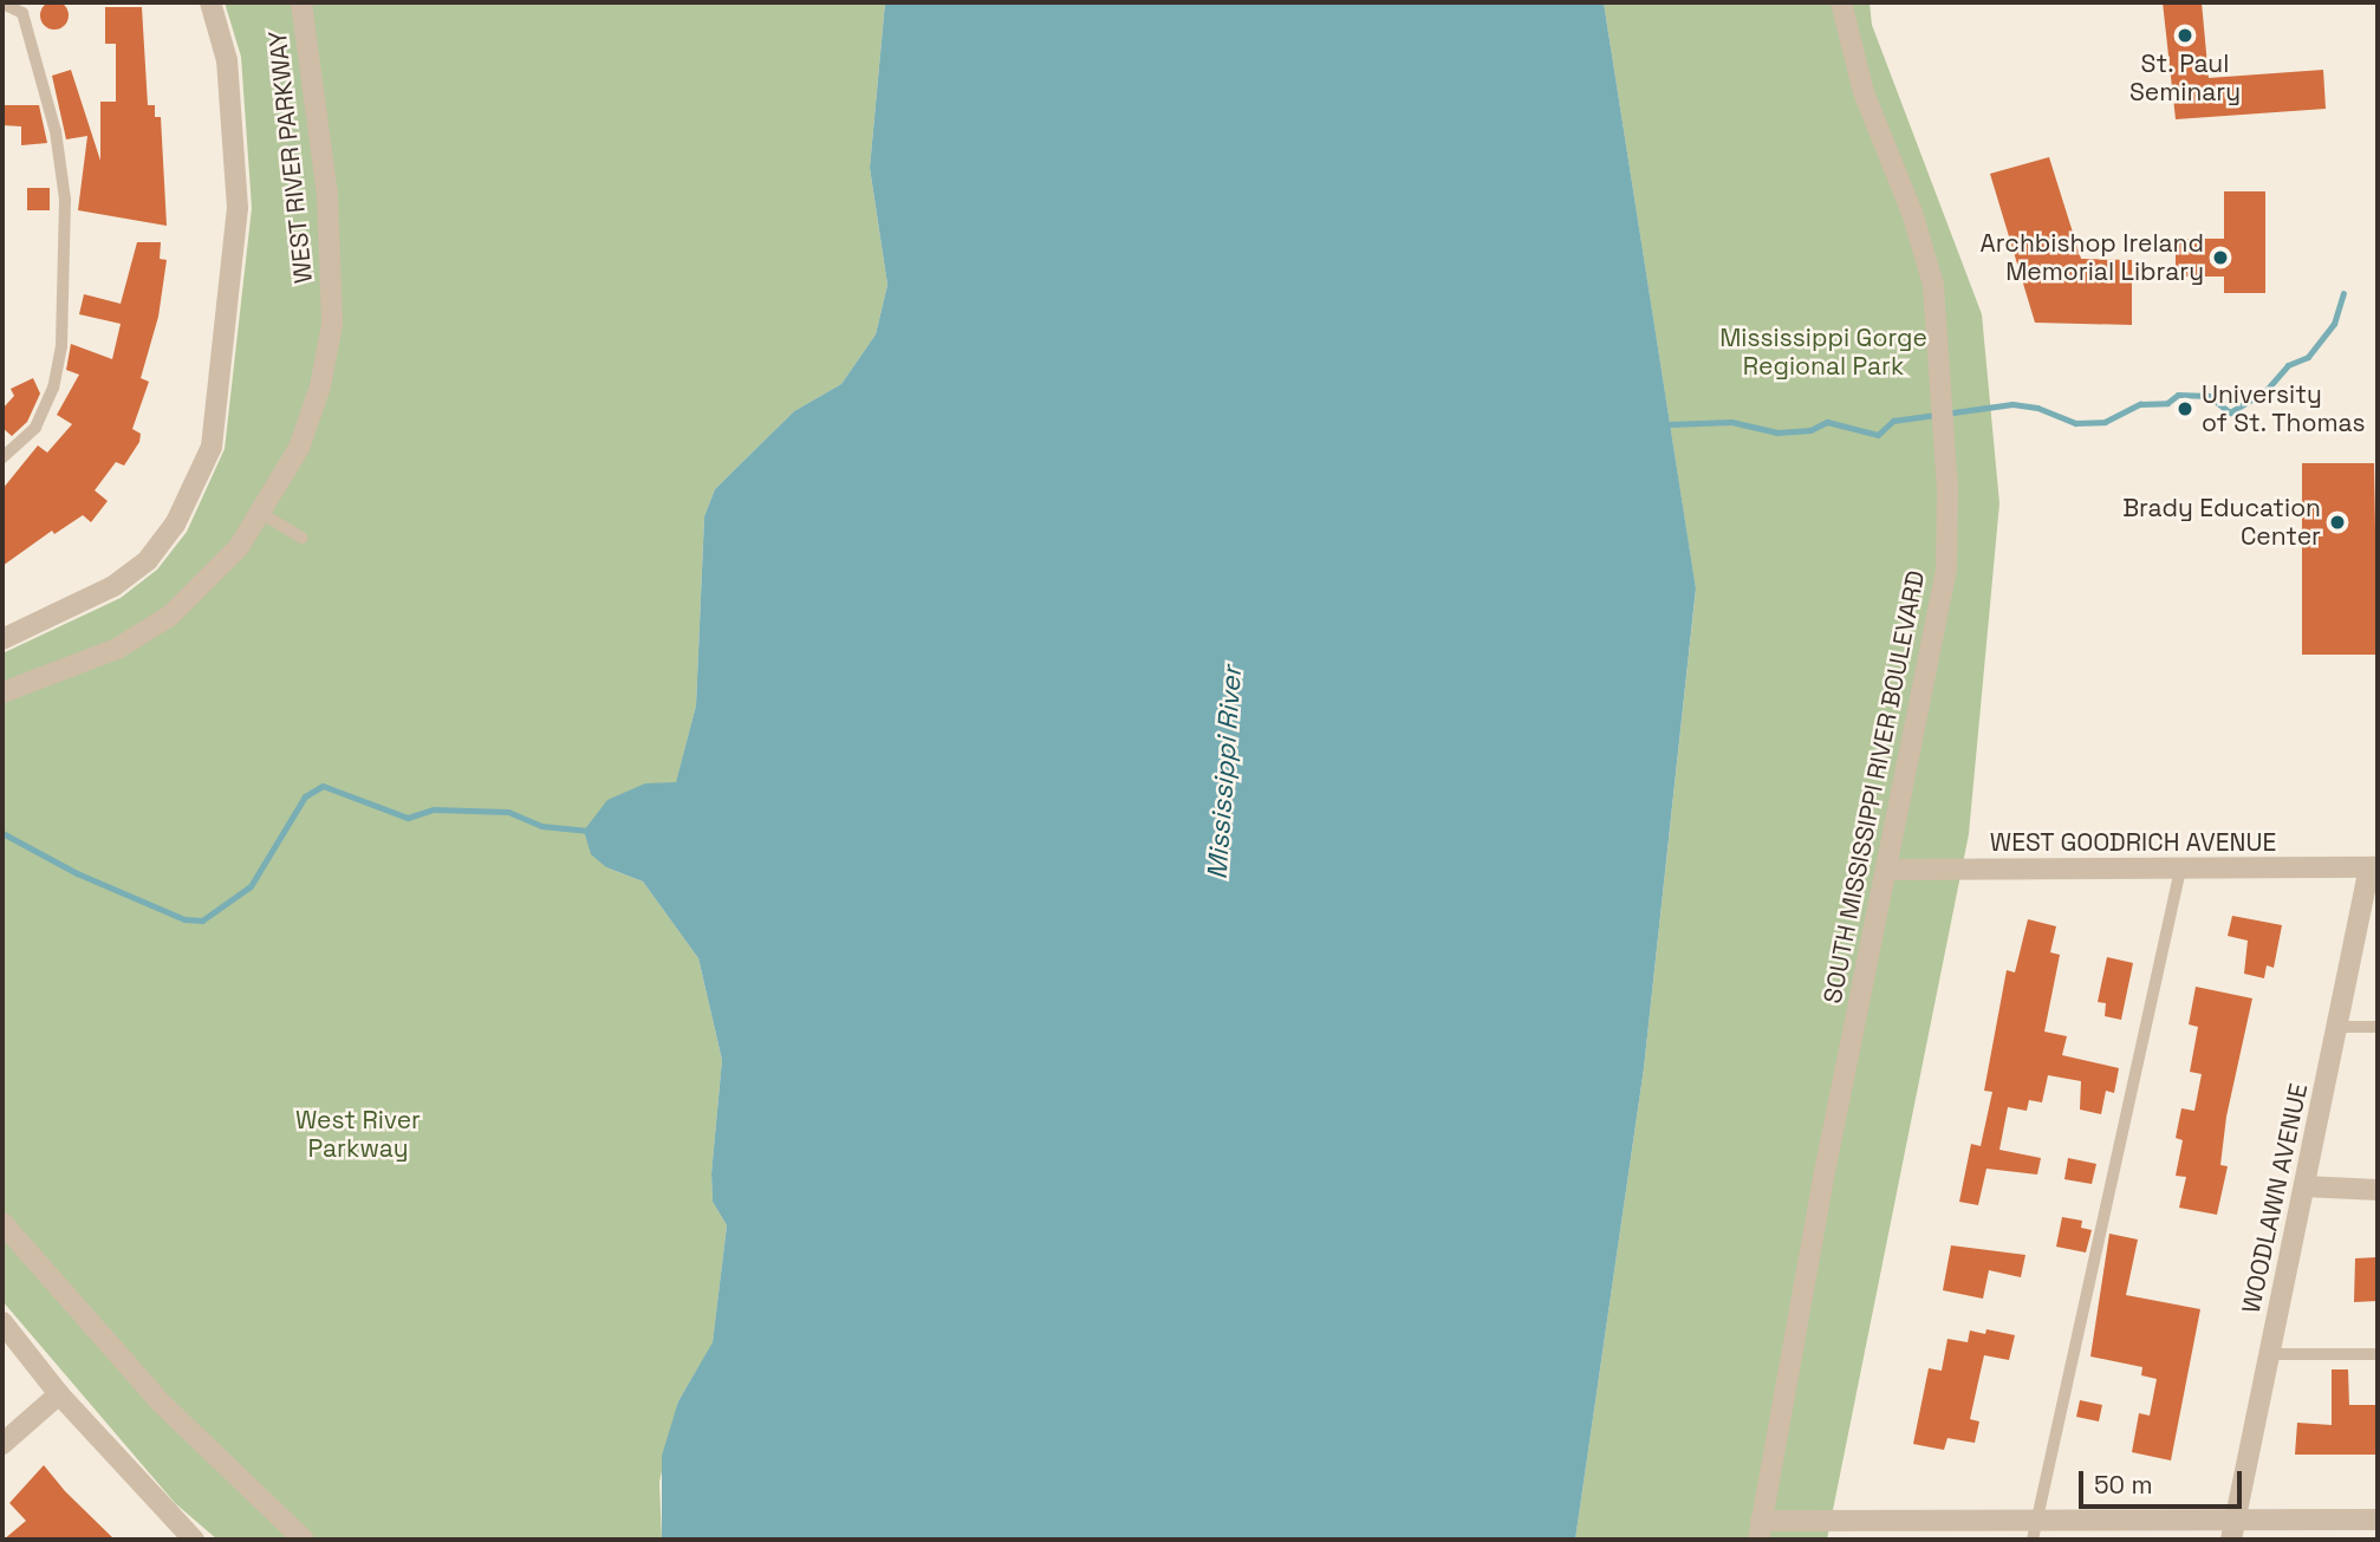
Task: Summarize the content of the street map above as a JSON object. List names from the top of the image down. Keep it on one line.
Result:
{"streets":{"street":["WEST RIVER PARKWAY","SOUTH MISSISSIPPI RIVER BOULEVARD","WEST GOODRICH AVENUE","WOODLAWN AVENUE"]},"crossings":[["SOUTH MISSISSIPPI RIVER BOULEVARD","WEST GOODRICH AVENUE"],["WEST GOODRICH AVENUE","WOODLAWN AVENUE"]],"water":["Mississippi River"],"parks":["Mississippi Gorge Regional Park","West River Parkway"],"places":["St. Paul Seminary","Archbishop Ireland Memorial Library","University of St. Thomas","Brady Education Center"],"scale_bar":"50 m"}
